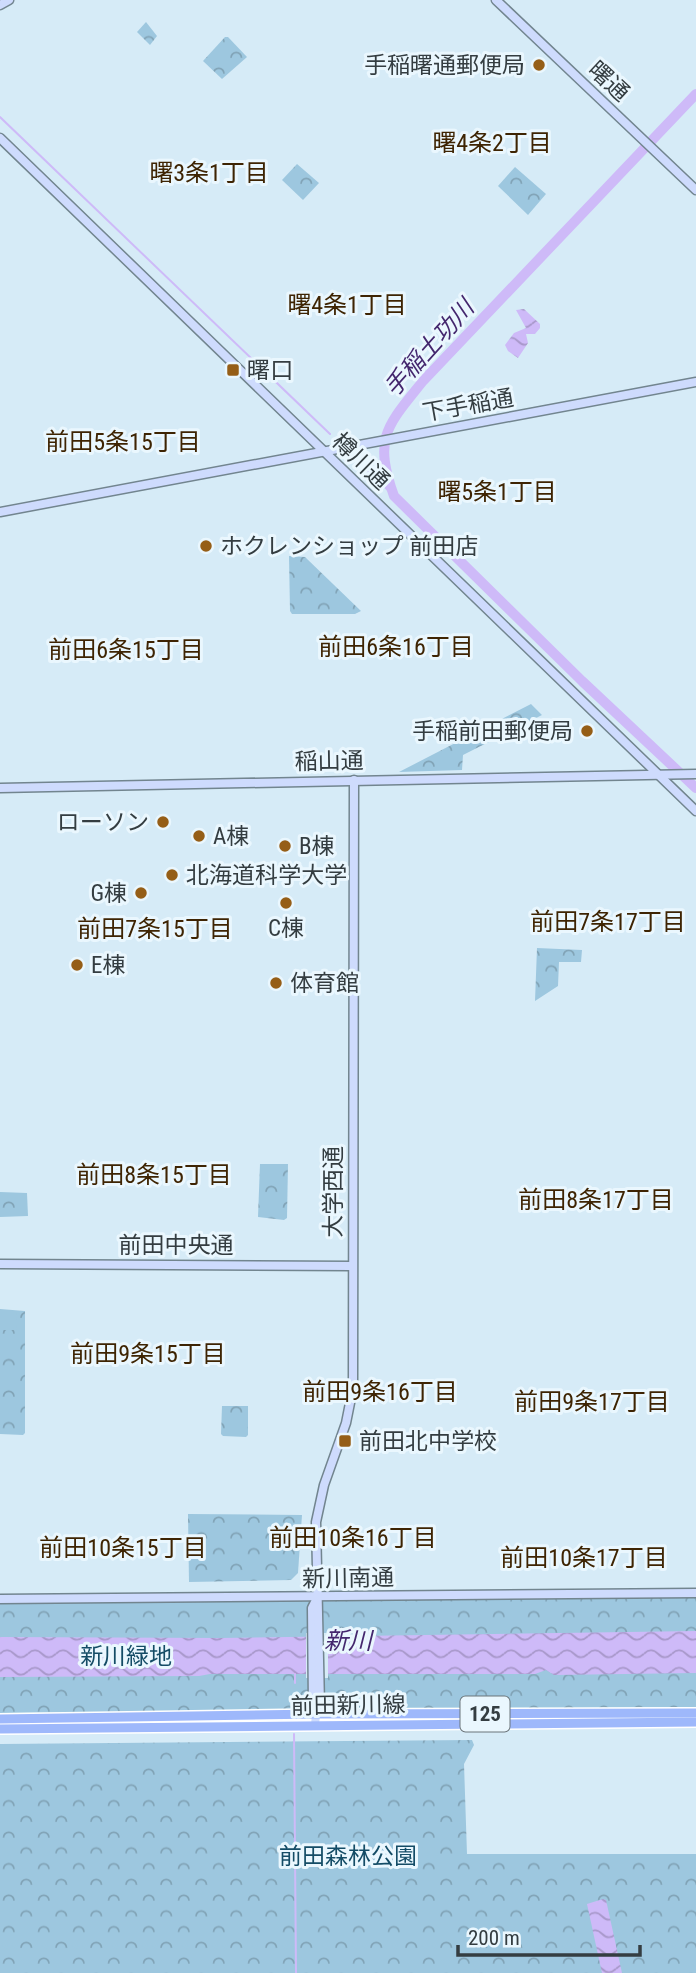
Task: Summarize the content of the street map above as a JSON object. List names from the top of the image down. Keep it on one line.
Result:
{"streets":{"main road":["前田新川線","125"],"street":["曙通","下手稲通","樽川通","稲山通","大学西通","前田中央通","新川南通"]},"crossings":[["下手稲通","樽川通"],["樽川通","稲山通"],["稲山通","大学西通"],["大学西通","前田中央通"],["大学西通","新川南通"],["大学西通","前田新川線"]],"districts":["曙4条2丁目","曙3条1丁目","曙4条1丁目","前田5条15丁目","曙5条1丁目","前田6条16丁目","前田6条15丁目","前田7条17丁目","前田7条15丁目","前田8条15丁目","前田8条17丁目","前田9条15丁目","前田9条16丁目","前田9条17丁目","前田10条16丁目","前田10条15丁目","前田10条17丁目"],"water":["手稲土功川","新川"],"parks":["新川緑地","前田森林公園"],"places":{"other":["手稲曙通郵便局","ホクレンショップ 前田店","手稲前田郵便局","ローソン","A棟","B棟","北海道科学大学","G棟","C棟","E棟","体育館"],"transit":["曙口","前田北中学校"]},"scale_bar":"200 m"}
